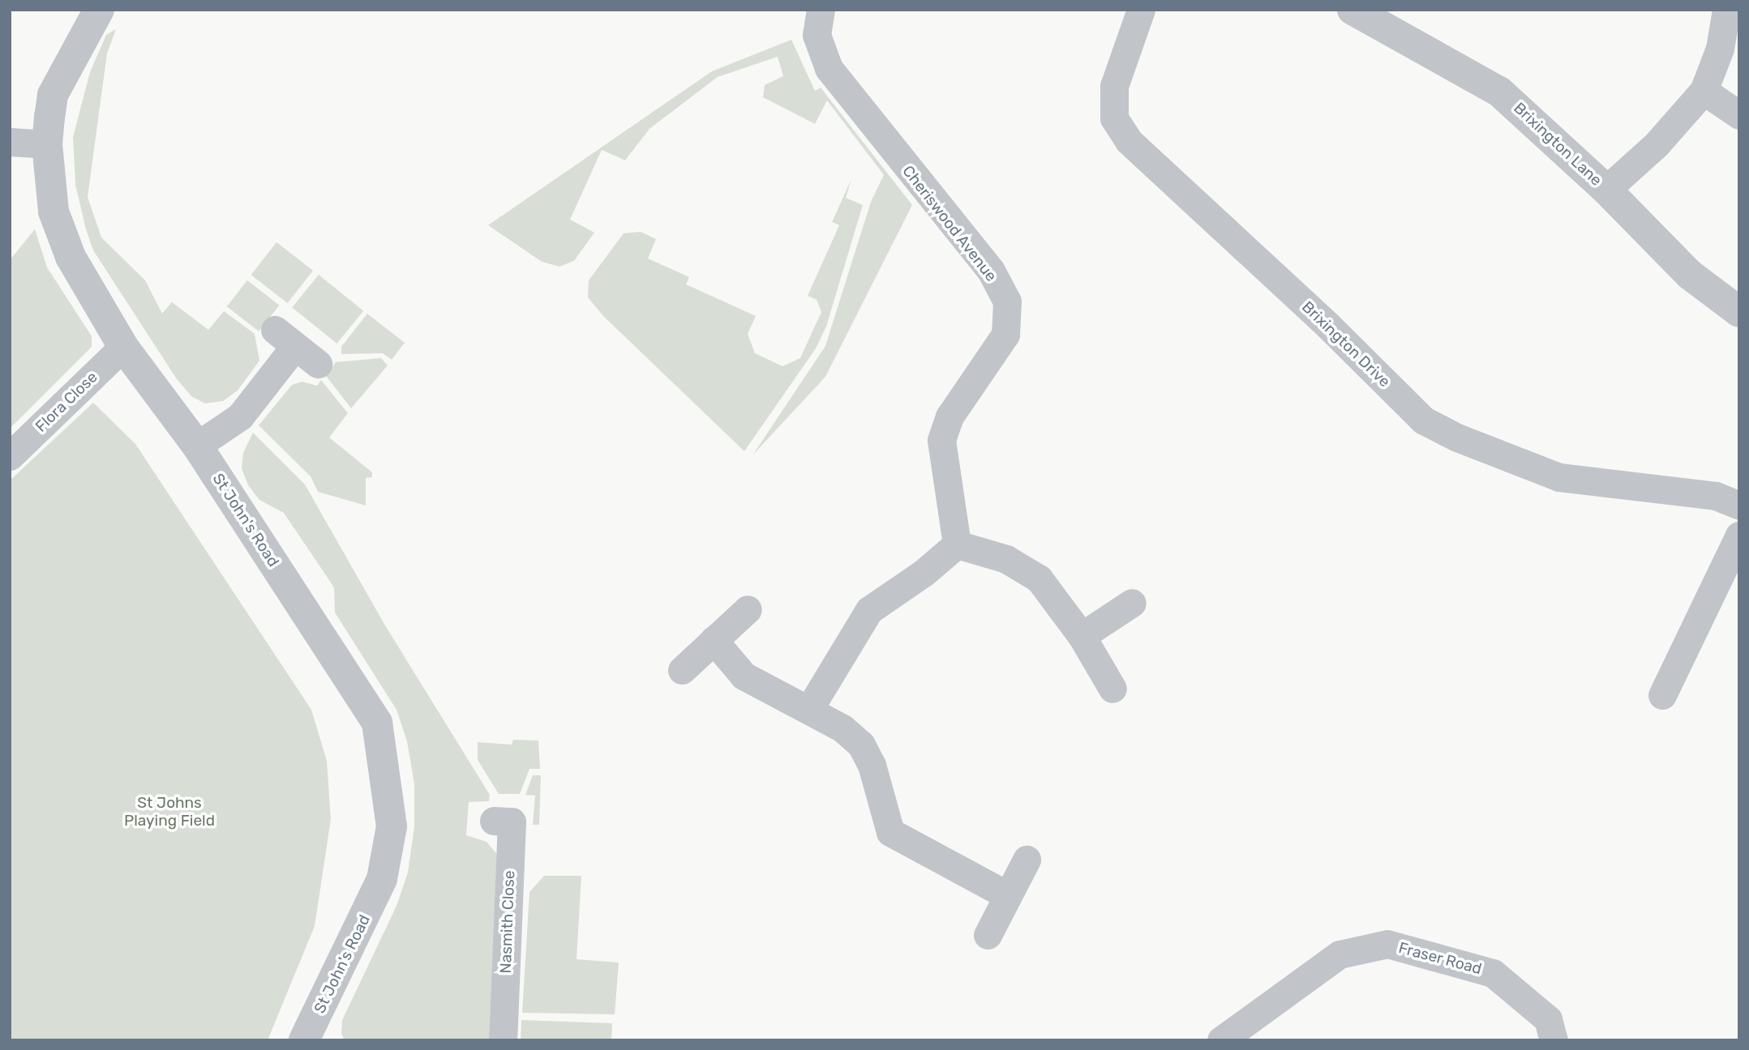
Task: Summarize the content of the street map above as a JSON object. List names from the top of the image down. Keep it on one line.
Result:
{"streets":{"street":["Brixington Lane","Cheriswood Avenue","Brixington Drive","Flora Close","St John's Road","Nasmith Close","Fraser Road"]},"crossings":[["Flora Close","St John's Road"]],"parks":["St Johns Playing Field"]}
